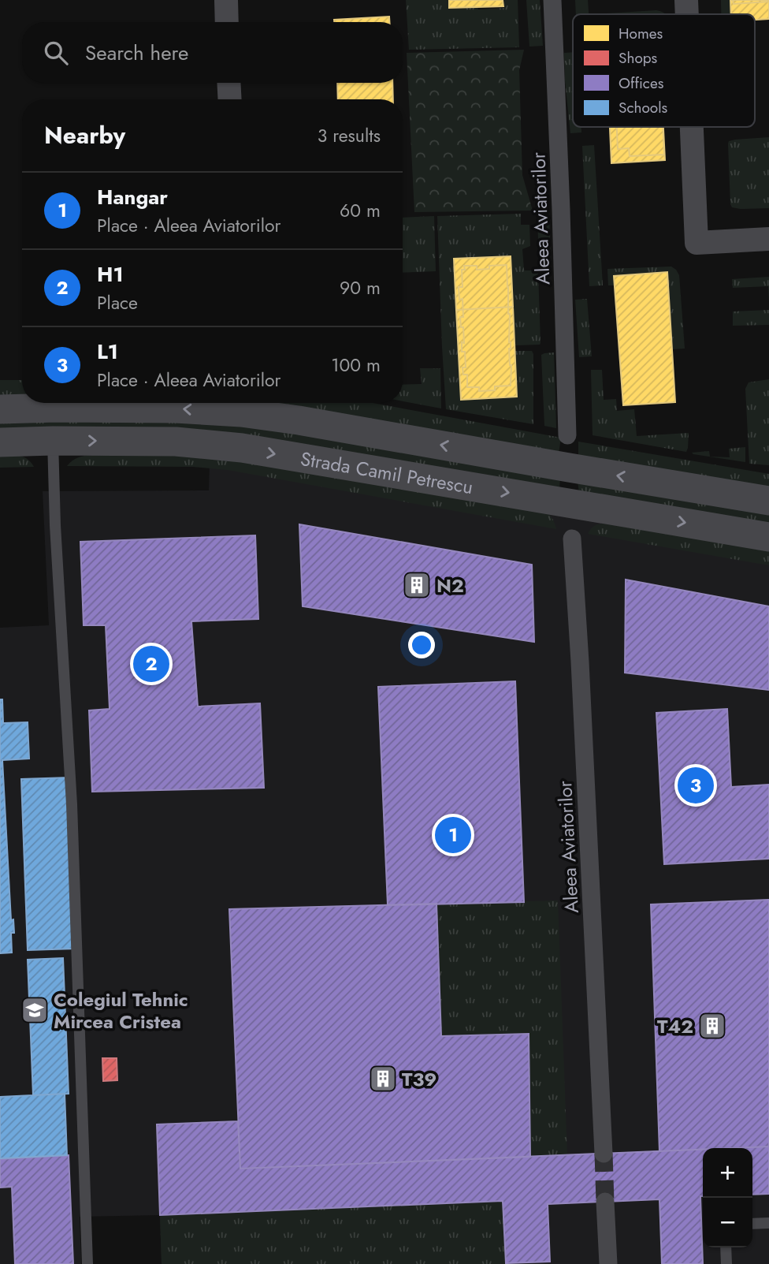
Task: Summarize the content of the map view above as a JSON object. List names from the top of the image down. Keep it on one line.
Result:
{"streets":{"street":["Aleea Aviatorilor","Strada Camil Petrescu"]},"places":{"building":["N2","T42","T39"],"school or university":["Colegiul Tehnic Mircea Cristea"]},"legend":["Homes","Shops","Offices","Schools"],"page":{"search":"Search here","heading":["Nearby","3 results"],"list":[{"mark":"1","name":"Hangar","note":"Place · Aleea Aviatorilor","value":"60 m"},{"mark":"2","name":"H1","note":"Place","value":"90 m"},{"mark":"3","name":"L1","note":"Place · Aleea Aviatorilor","value":"100 m"}],"pins":["2","3","1"],"map_buttons":["+","−"]}}
